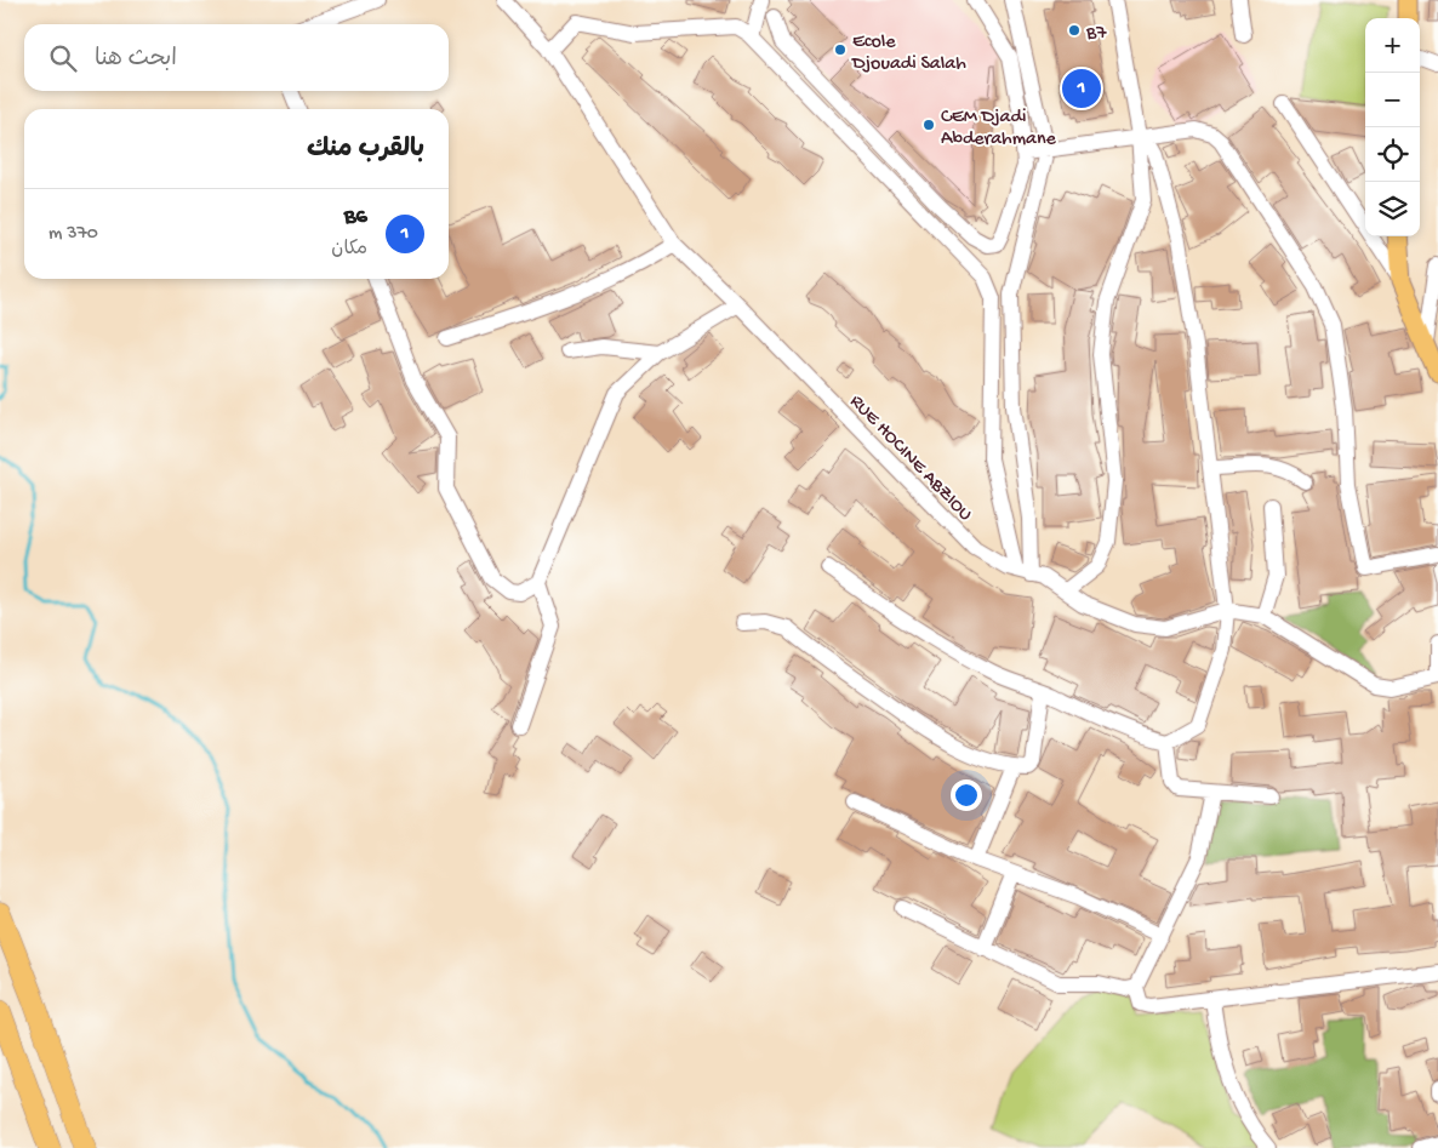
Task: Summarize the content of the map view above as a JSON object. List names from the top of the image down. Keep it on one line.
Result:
{"streets":{"street":["RUE HOCINE ABZIOU"]},"places":["B7","Ecole Djouadi Salah","CEM Djadi Abderahmane"],"page":{"map_buttons":["+","−"],"search":"ابحث هنا","pins":"1","heading":"بالقرب منك","list":[{"mark":"1","name":"B6","note":"مكان","value":"370 m"}]}}
